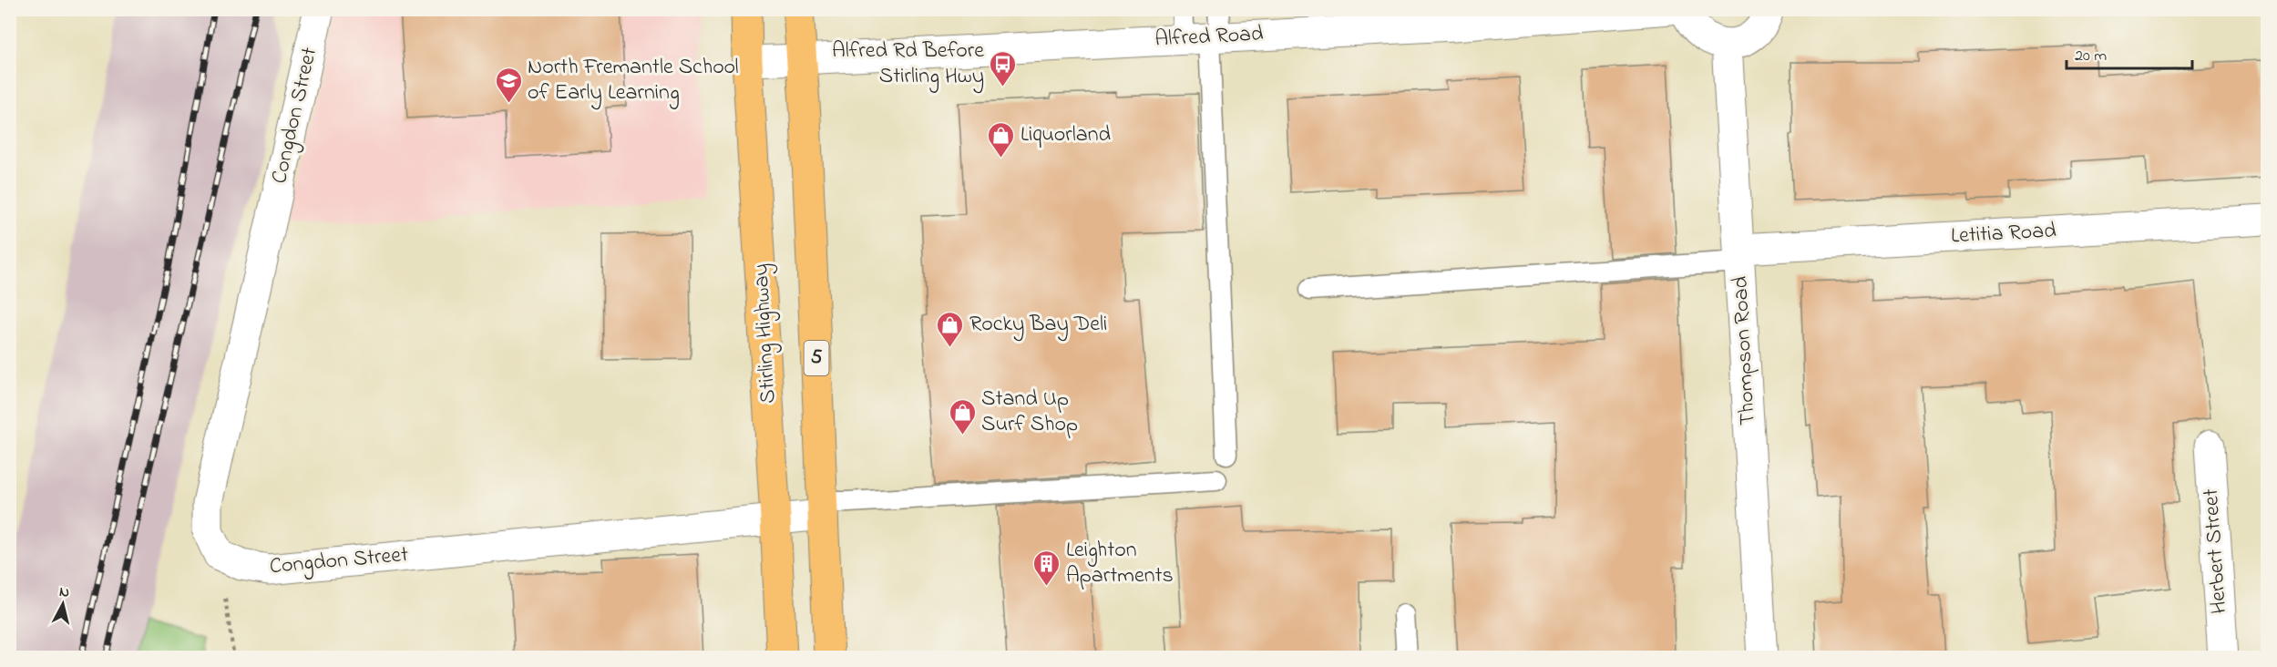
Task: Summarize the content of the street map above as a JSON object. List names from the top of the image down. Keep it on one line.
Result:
{"streets":{"highway":["Stirling Highway","5"],"street":["Alfred Road","Congdon Street","Letitia Road","Thompson Road","Herbert Street"]},"crossings":[["Alfred Road","Stirling Highway"],["Alfred Road","5"],["Congdon Street","Stirling Highway"],["Congdon Street","5"],["Letitia Road","Thompson Road"]],"places":{"bus stop":["Alfred Rd Before Stirling Hwy"],"school or university":["North Fremantle School of Early Learning"],"shop":["Liquorland","Rocky Bay Deli","Stand Up Surf Shop"],"building":["Leighton Apartments"]},"scale_bar":"20 m","north":"top"}
